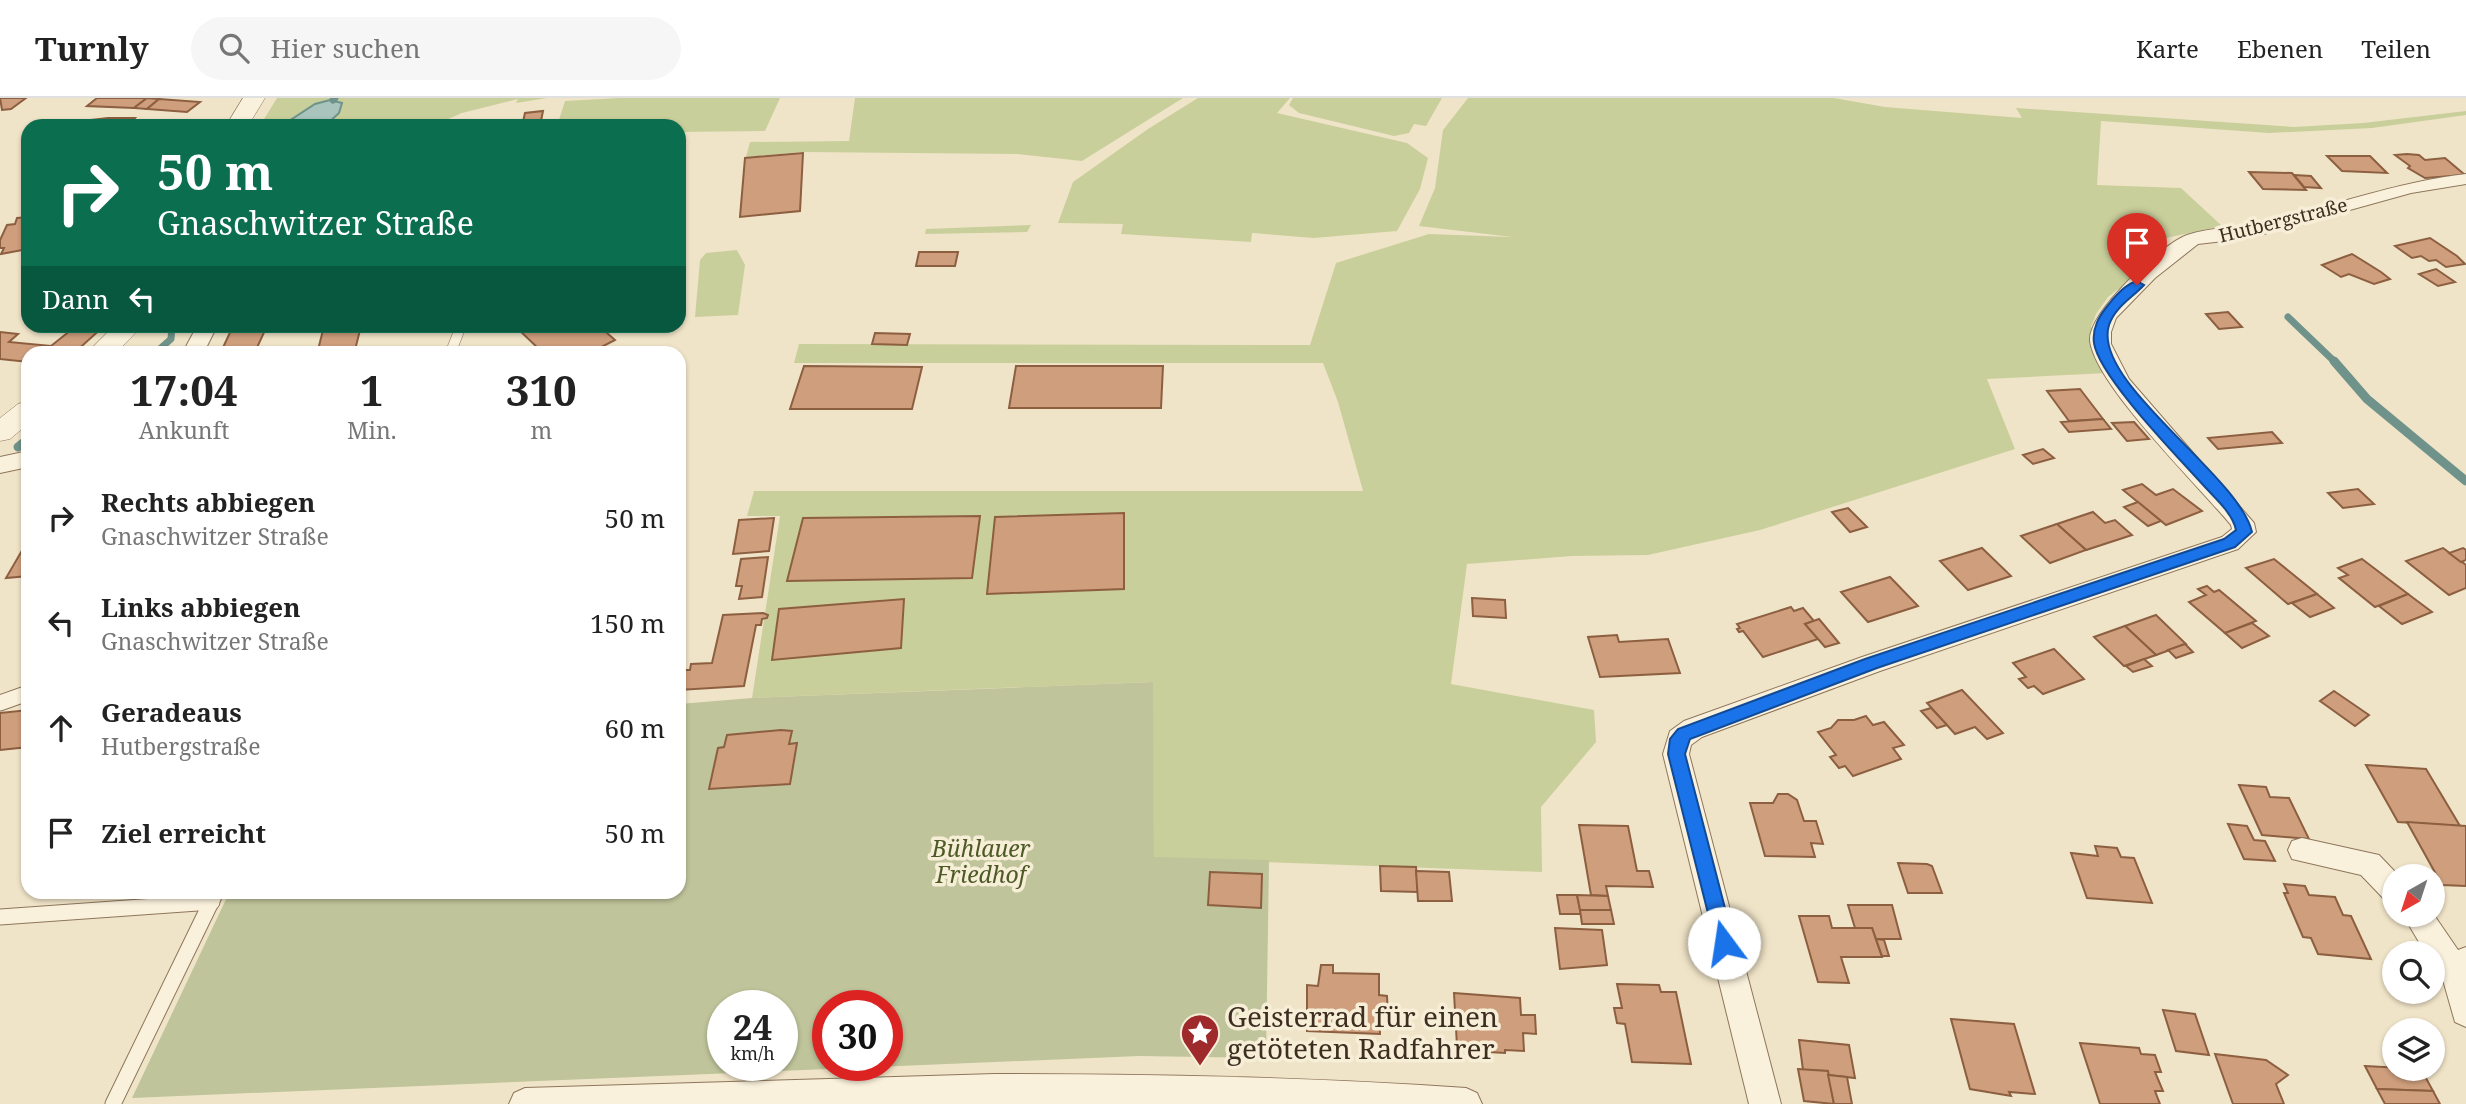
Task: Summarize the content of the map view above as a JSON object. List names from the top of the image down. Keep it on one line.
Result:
{"streets":{"street":["Hutbergstraße"]},"parks":["Bühlauer Friedhof"],"places":{"place":["Geisterrad für einen getöteten Radfahrer"]},"north":"bottom left","page":{"header":"Turnly","search":"Hier suchen","nav":["Karte","Ebenen","Teilen"],"turn":["50 m","Gnaschwitzer Straße"],"then":"Dann","eta":["17:04","Ankunft","1","Min.","310","m"],"list":[{"name":"Rechts abbiegen","note":"Gnaschwitzer Straße","value":"50 m"},{"name":"Links abbiegen","note":"Gnaschwitzer Straße","value":"150 m"},{"name":"Geradeaus","note":"Hutbergstraße","value":"60 m"},{"name":"Ziel erreicht","value":"50 m"}],"speed":"24 km/h","limit":"30"}}
